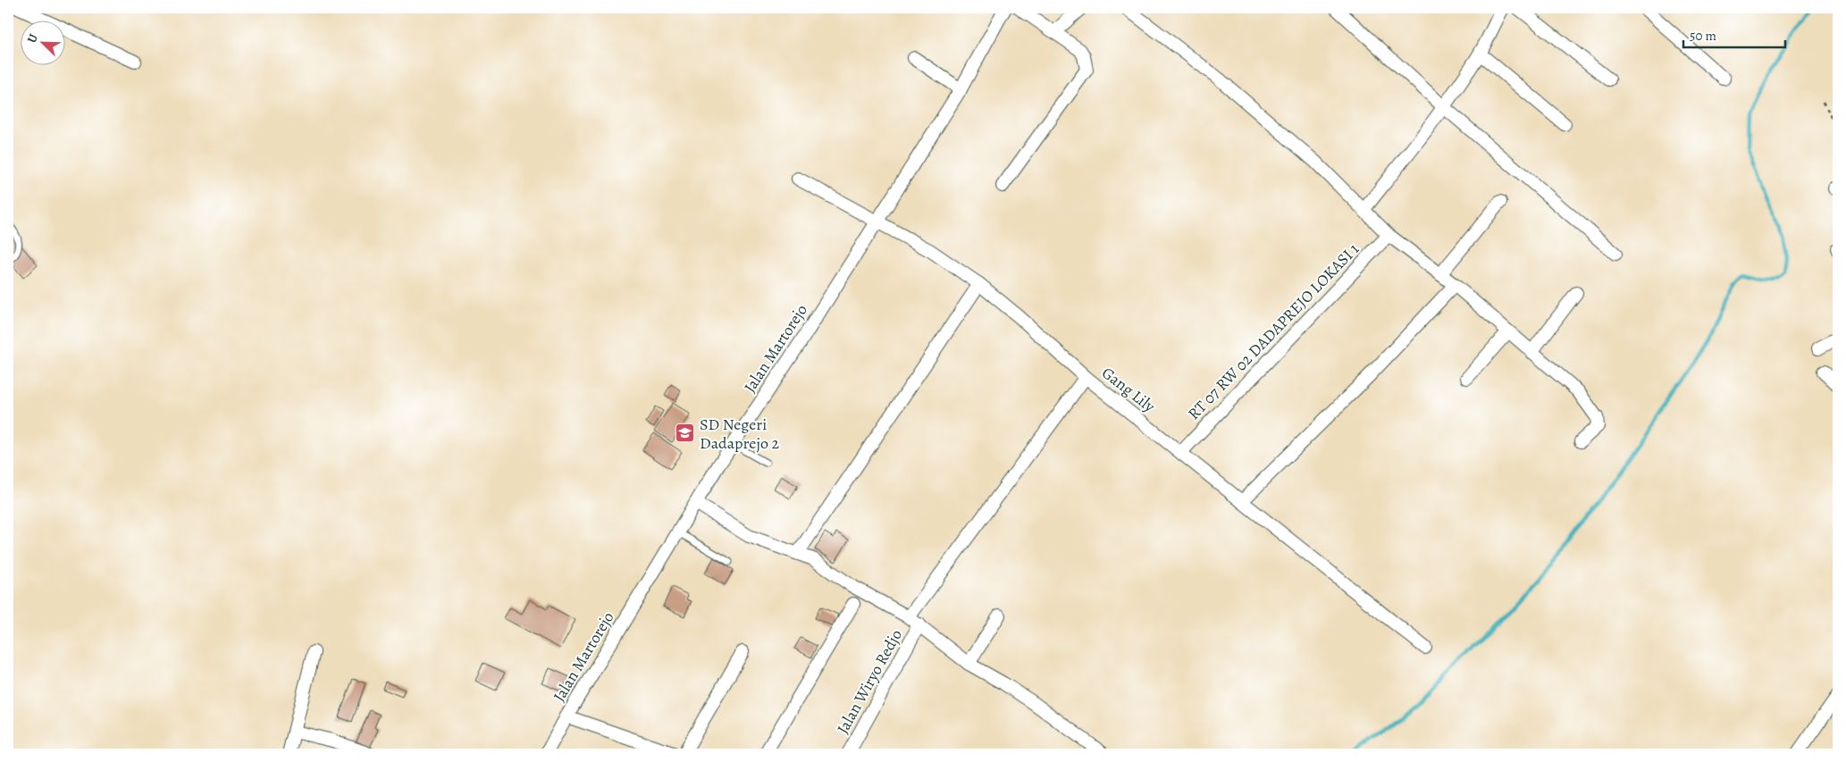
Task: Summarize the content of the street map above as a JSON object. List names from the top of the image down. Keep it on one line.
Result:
{"streets":{"street":["RT 07 RW 02 DADAPREJO LOKASI 1","Jalan Martorejo","Gang Lily","Jalan Wiryo Redjo"]},"crossings":[["RT 07 RW 02 DADAPREJO LOKASI 1","Gang Lily"],["Jalan Martorejo","Gang Lily"]],"places":{"school or university":["SD Negeri Dadaprejo 2"]},"scale_bar":"50 m","north":"top left"}
